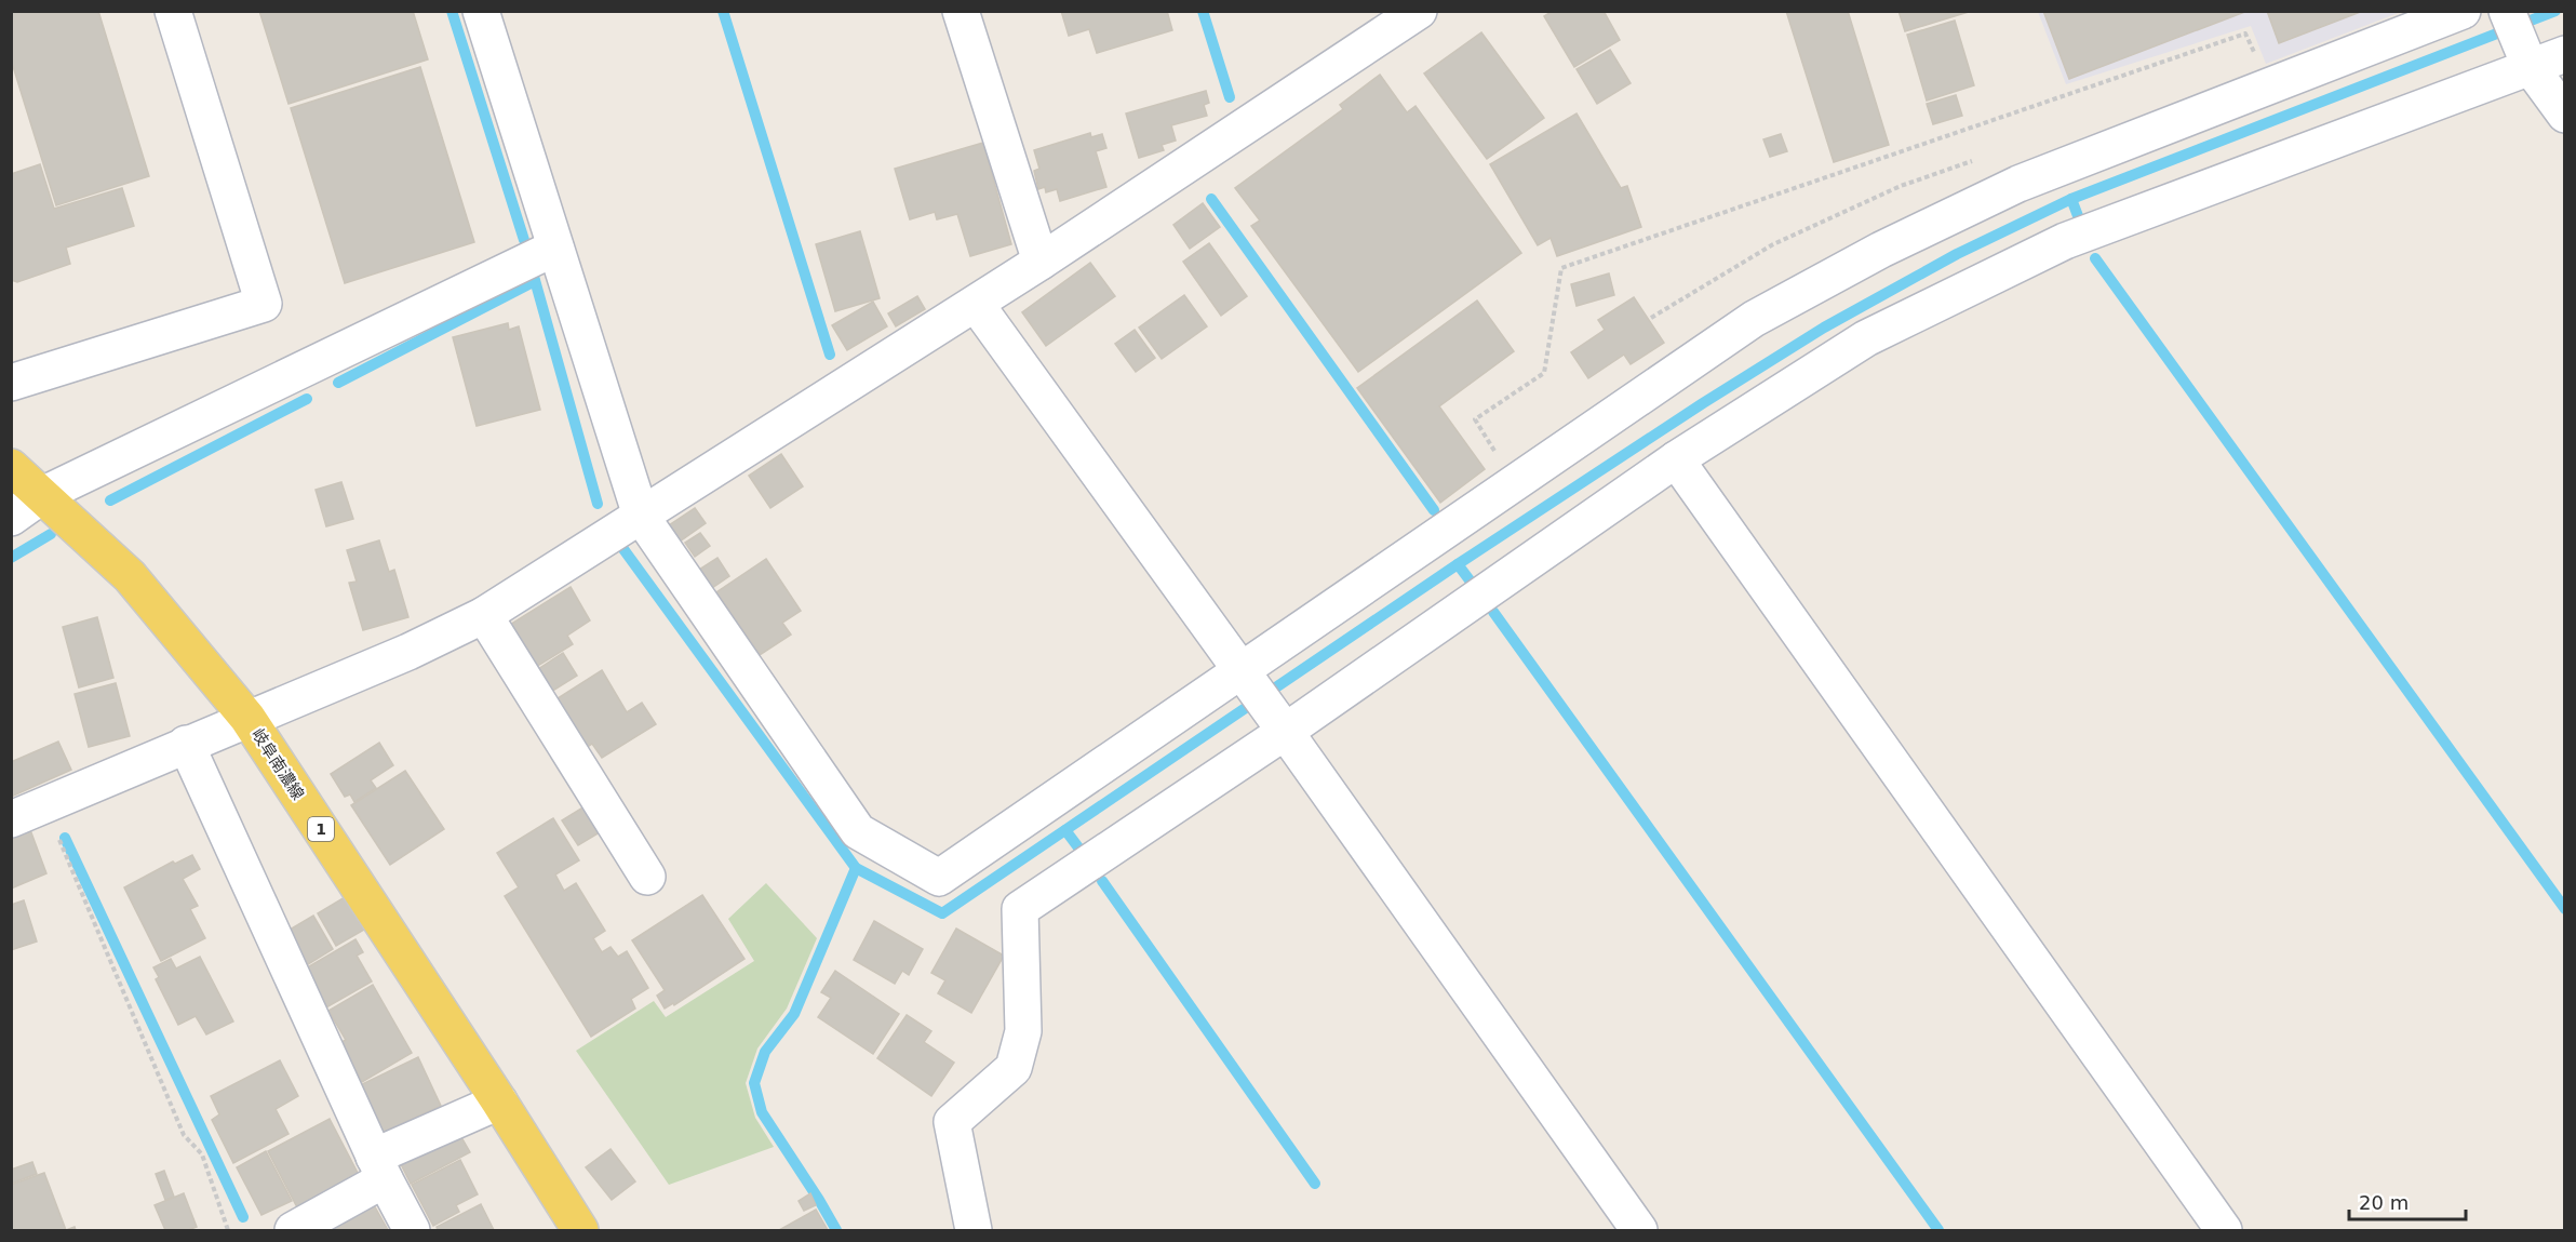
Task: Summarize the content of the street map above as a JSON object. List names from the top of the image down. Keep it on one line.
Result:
{"streets":{"main road":["岐阜南濃線","1"]},"scale_bar":"20 m"}
